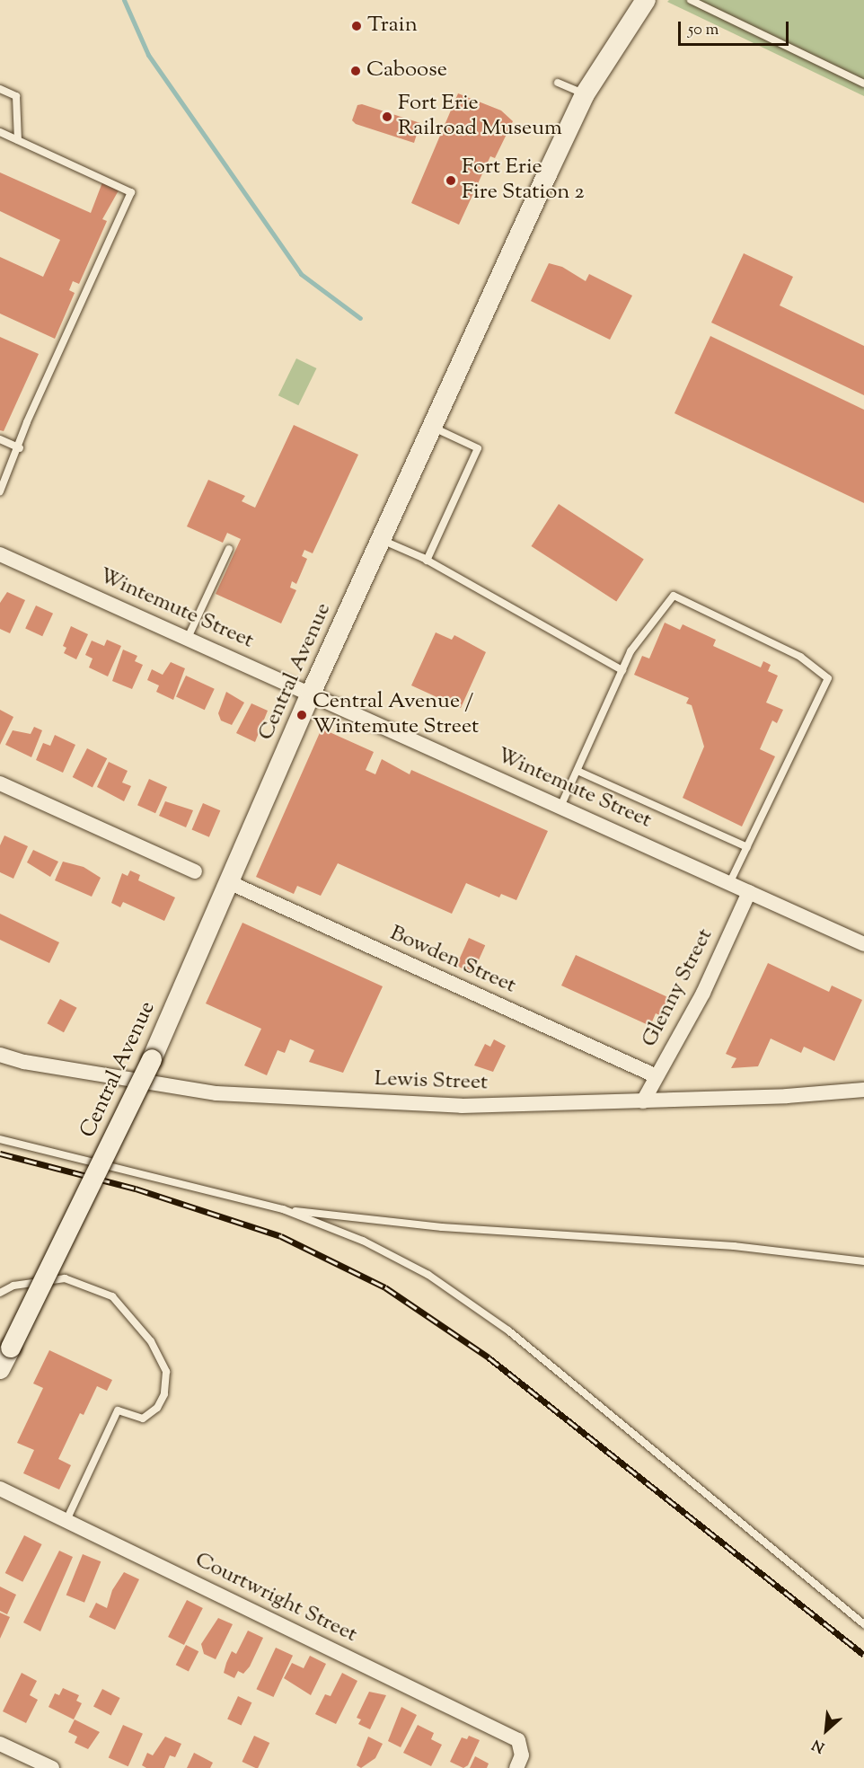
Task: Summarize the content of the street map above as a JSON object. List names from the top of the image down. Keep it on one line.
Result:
{"streets":{"main road":["Central Avenue"],"street":["Wintemute Street","Bowden Street","Glenny Street","Lewis Street","Courtwright Street"]},"crossings":[["Wintemute Street","Central Avenue"],["Wintemute Street","Glenny Street"],["Central Avenue","Bowden Street"],["Bowden Street","Glenny Street"],["Glenny Street","Lewis Street"]],"places":["Train","Caboose","Fort Erie Railroad Museum","Fort Erie Fire Station 2","Central Avenue / Wintemute Street"],"scale_bar":"50 m","north":"bottom left"}
